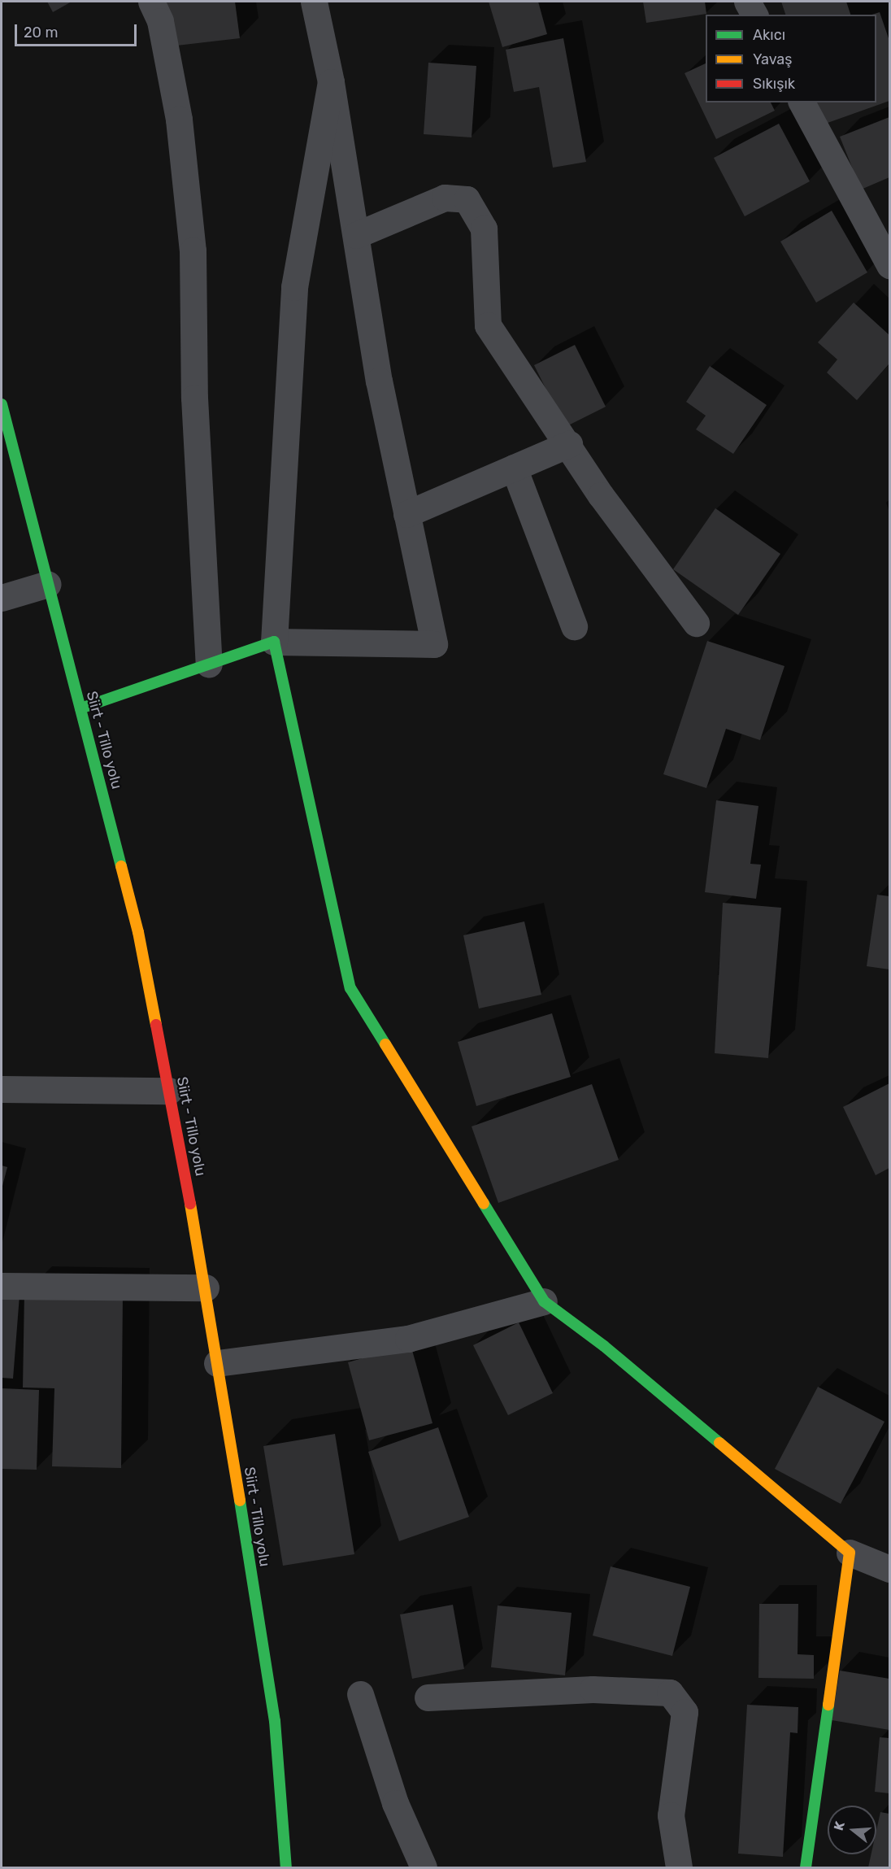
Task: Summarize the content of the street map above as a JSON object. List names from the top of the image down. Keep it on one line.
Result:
{"streets":{"street":["Siirt - Tillo yolu"]},"legend":["Akıcı","Yavaş","Sıkışık"],"scale_bar":"20 m","north":"left"}
